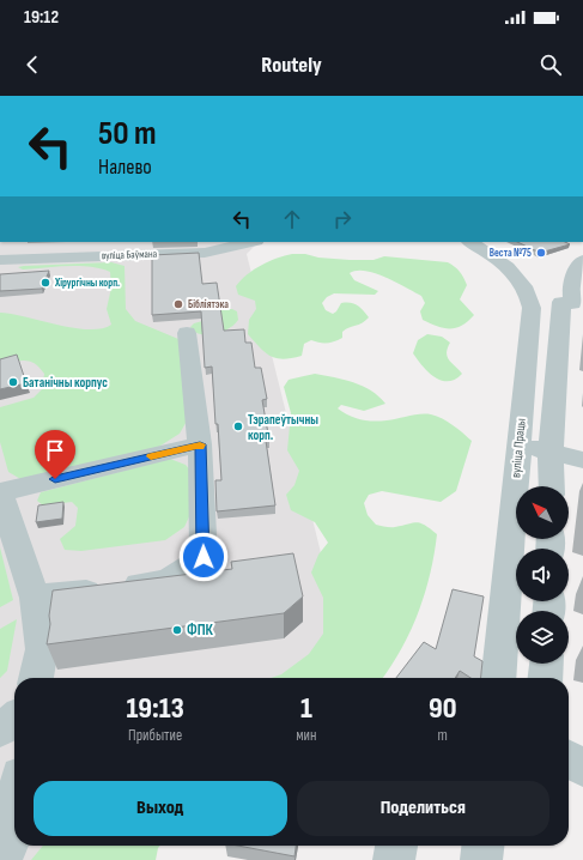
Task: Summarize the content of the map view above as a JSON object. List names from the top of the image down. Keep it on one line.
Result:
{"streets":{"street":["вуліца Баўмана","вуліца Працы"]},"places":["Веста №75","Хірургічны корп.","Бібліятэка","Батанічны корпус","Тэрапеўтычны корп.","ФПК"],"north":"top left","page":{"status":"19:12","header":"Routely","turn":["50 m","Налево"],"eta":["19:13","Прибытие","1","мин","90","m"],"buttons":["Выход","Поделиться"]}}
